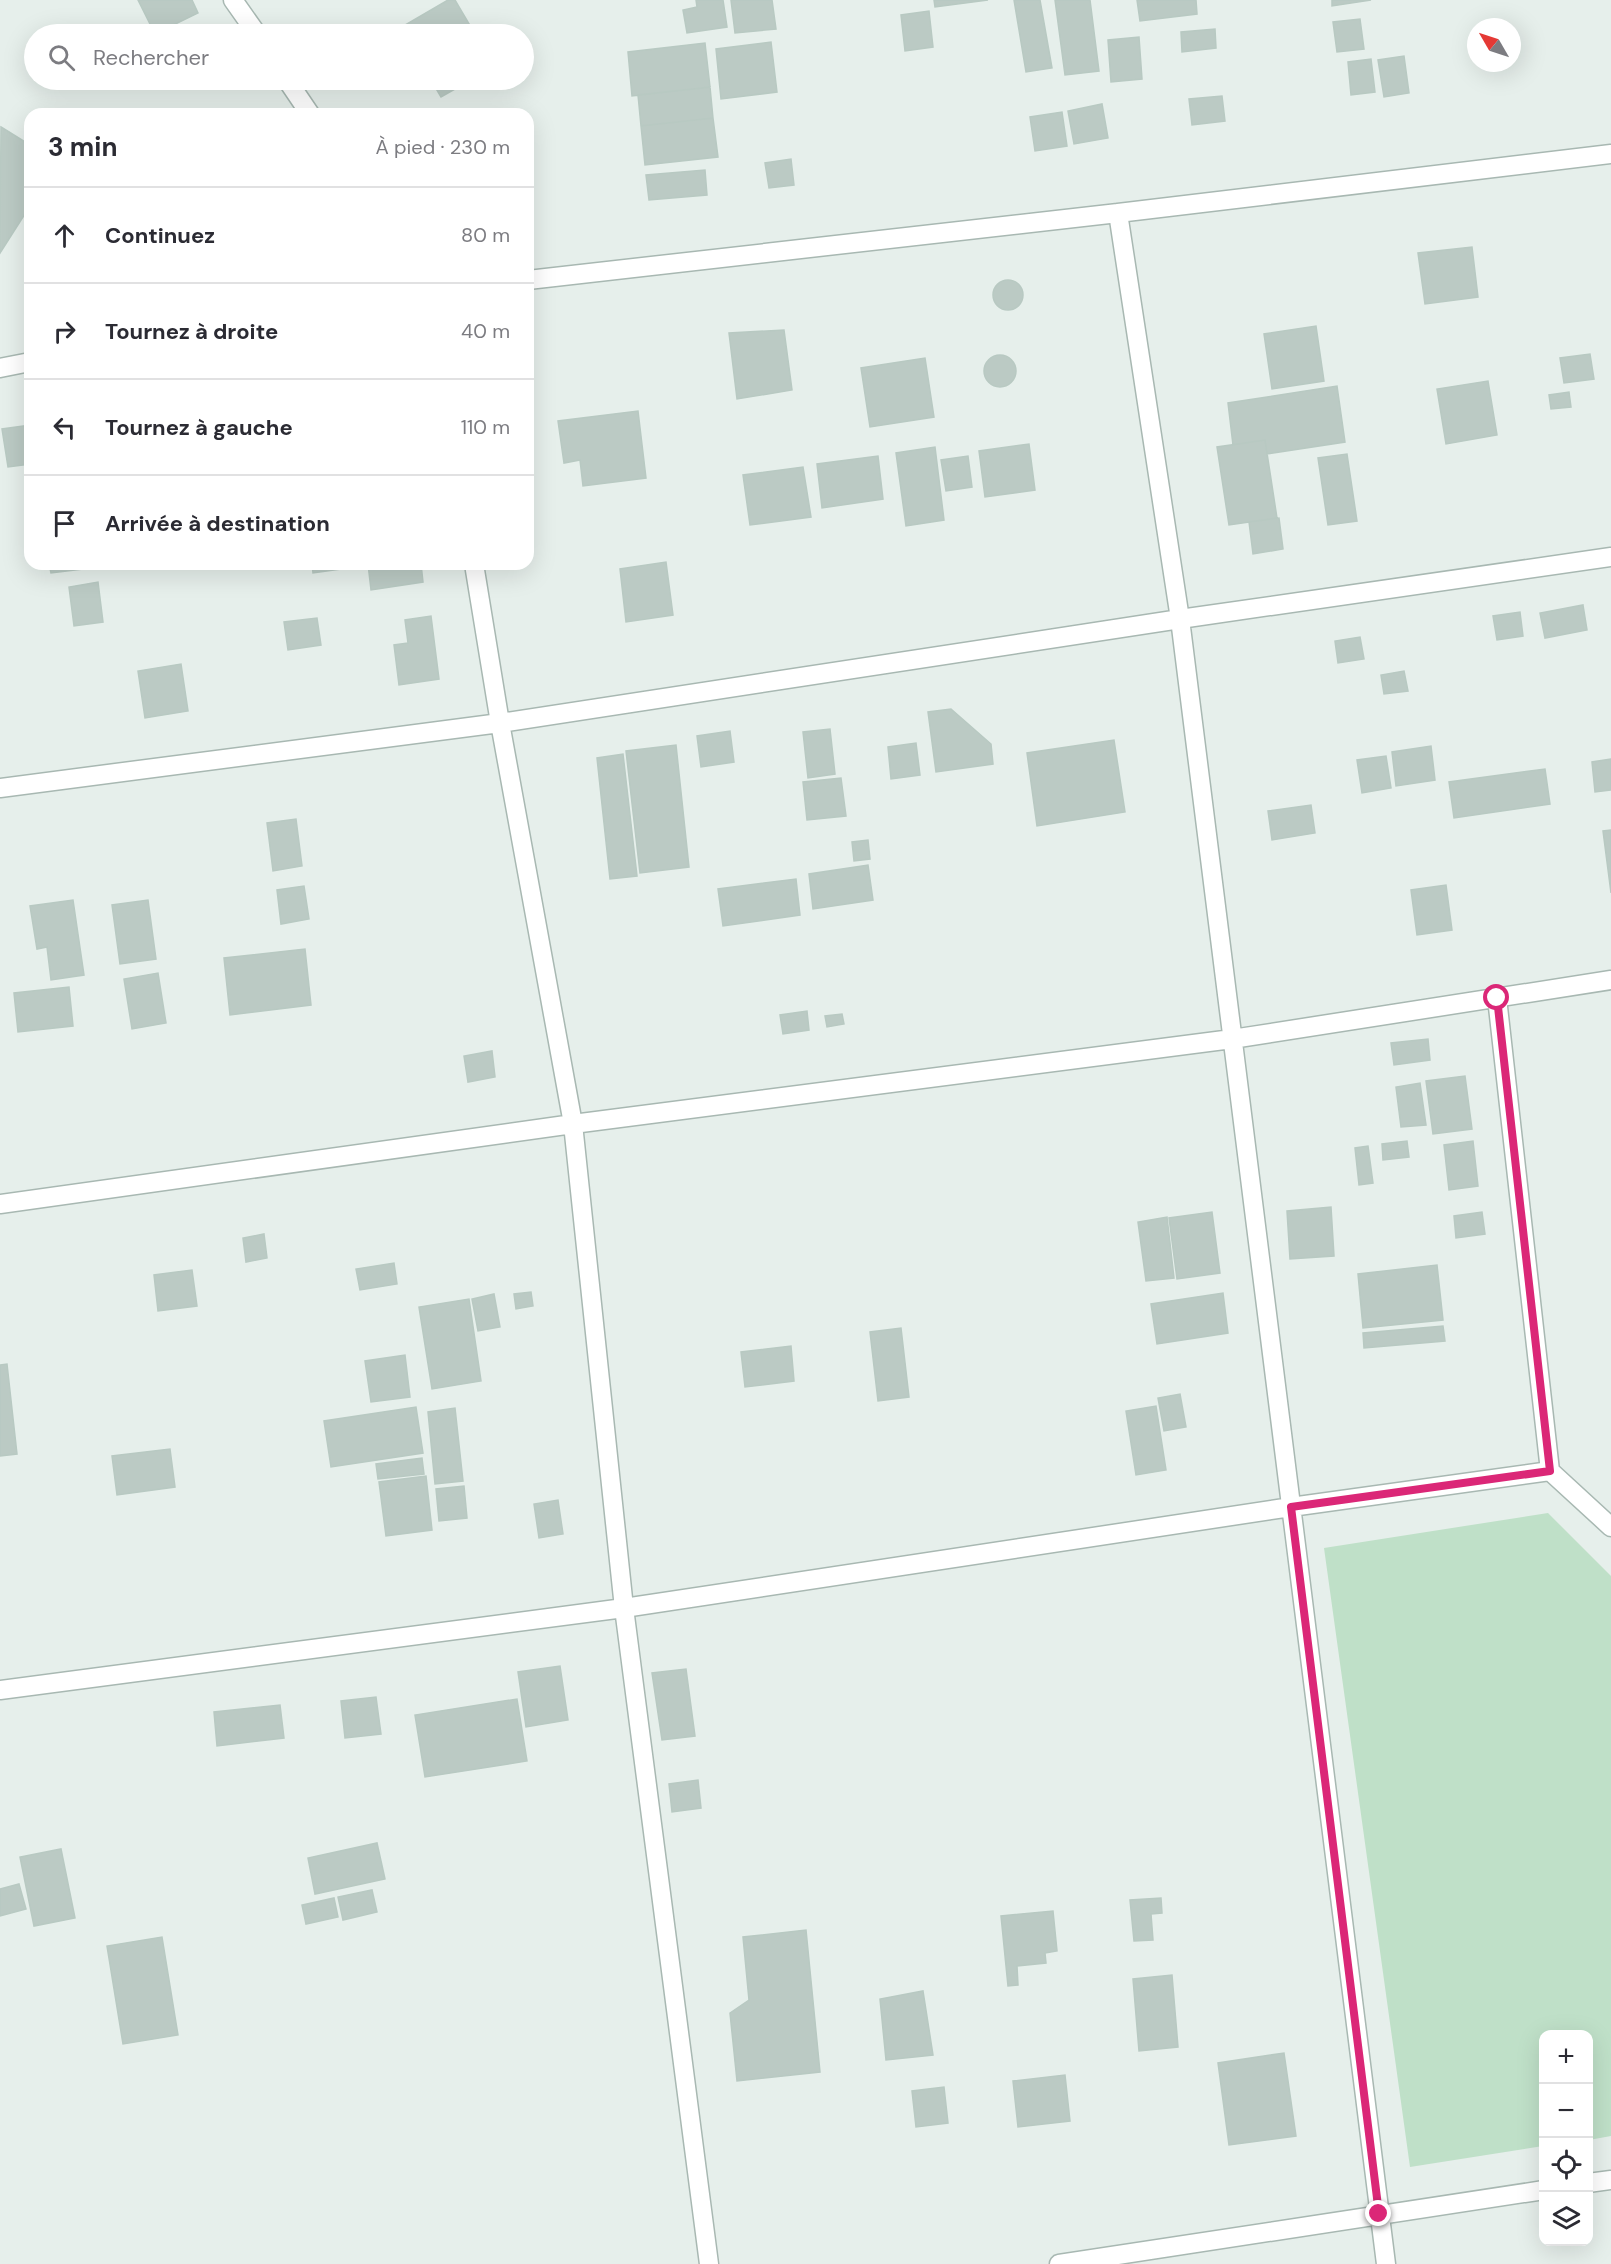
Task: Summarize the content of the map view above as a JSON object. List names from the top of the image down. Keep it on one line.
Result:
{"north":"top left","page":{"search":"Rechercher","heading":["3 min","À pied · 230 m"],"list":[["Continuez","80 m"],["Tournez à droite","40 m"],["Tournez à gauche","110 m"],"Arrivée à destination"],"map_buttons":["+","−"]}}
